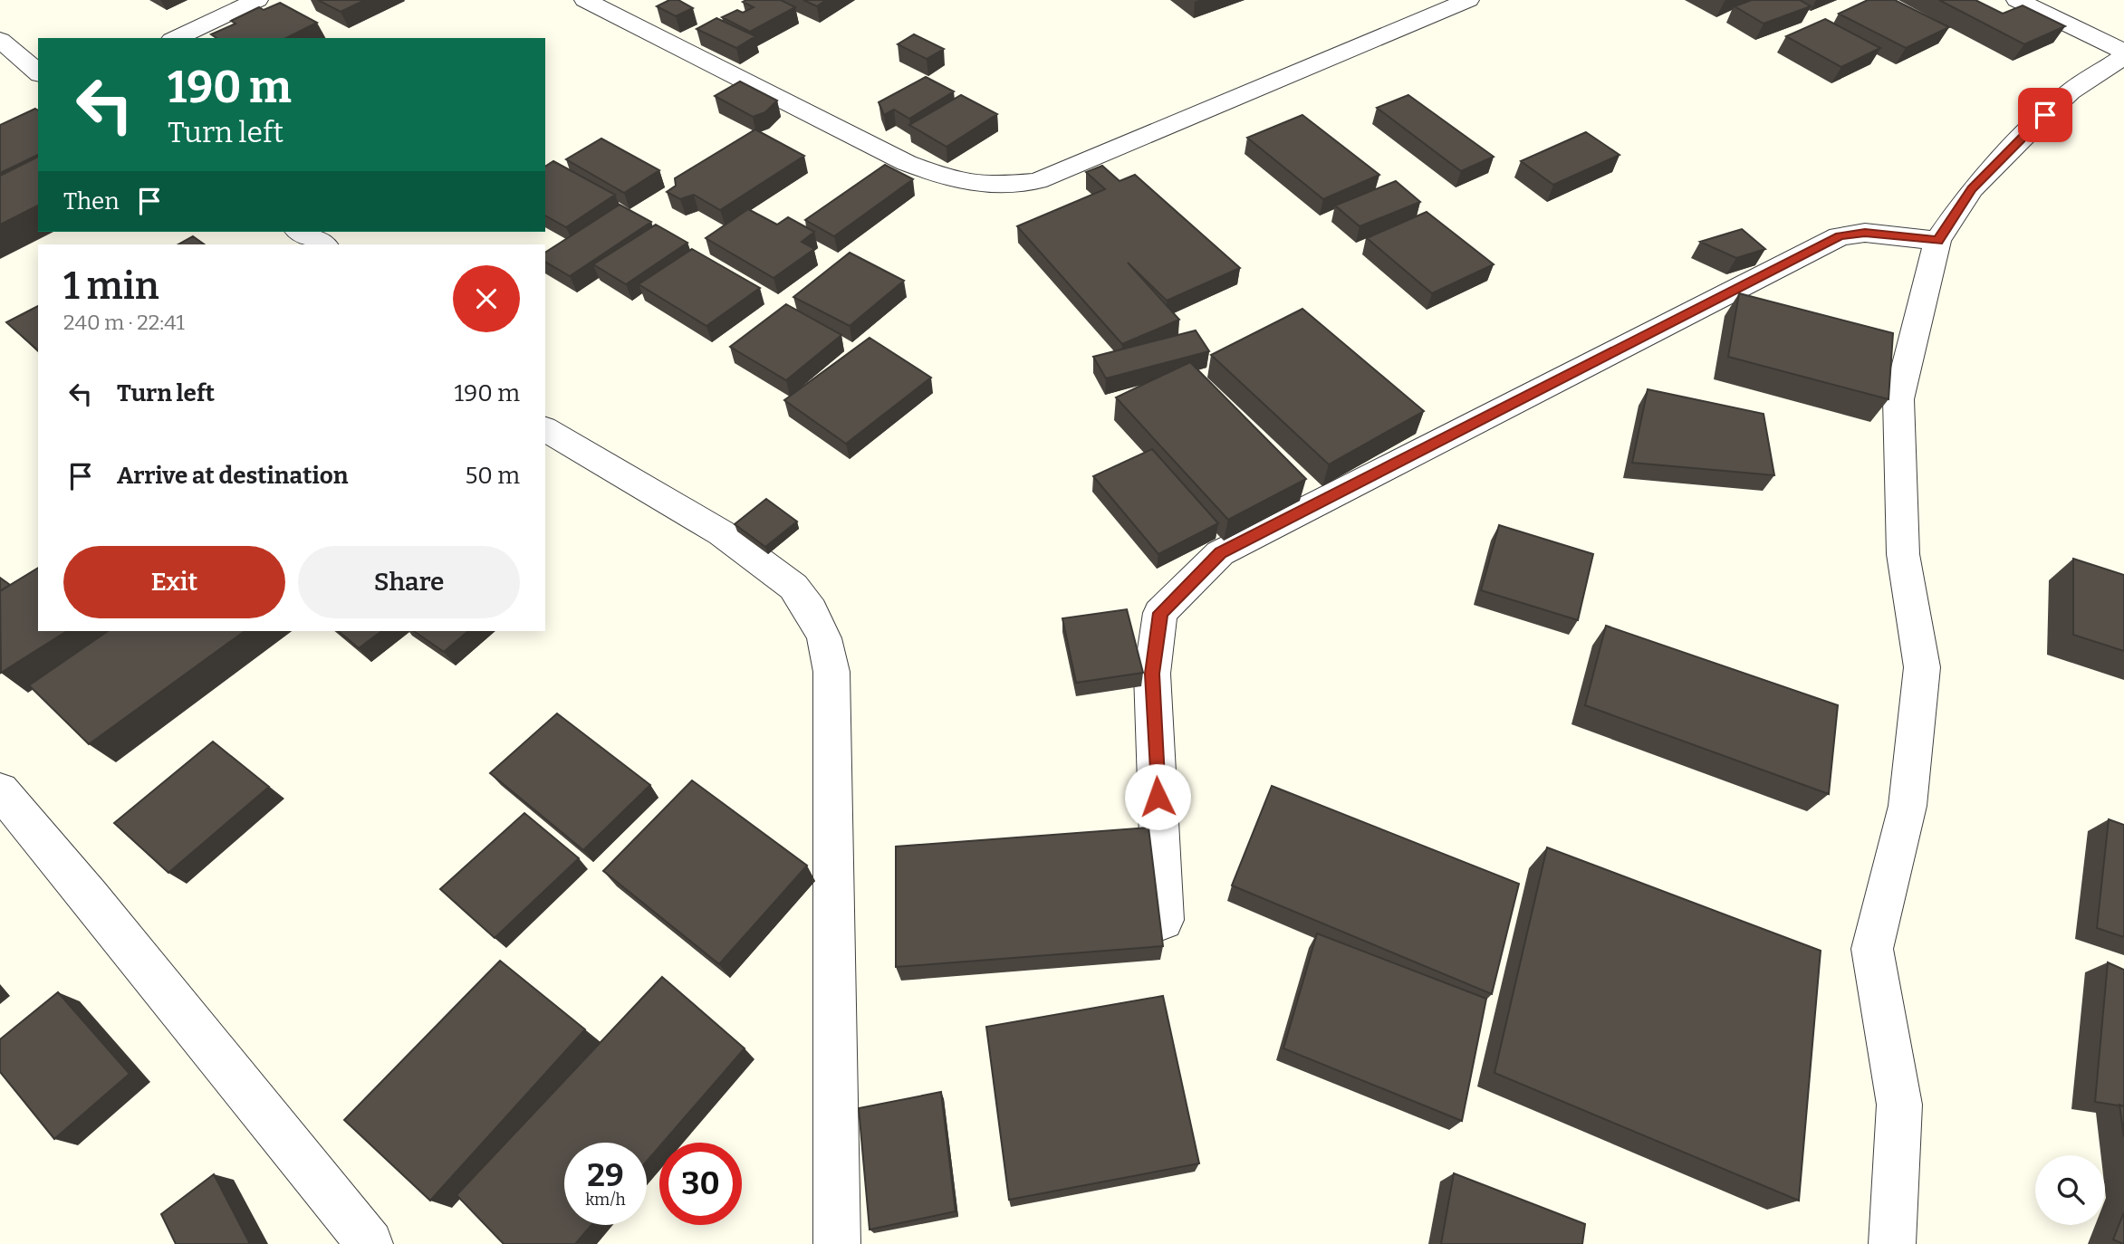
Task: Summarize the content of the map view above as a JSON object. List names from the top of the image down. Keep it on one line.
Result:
{"page":{"turn":["190 m","Turn left"],"then":"Then","heading":["1 min","240 m · 22:41"],"list":[{"name":"Turn left","value":"190 m"},{"name":"Arrive at destination","value":"50 m"}],"buttons":["Exit","Share"],"speed":"29 km/h","limit":"30"}}
